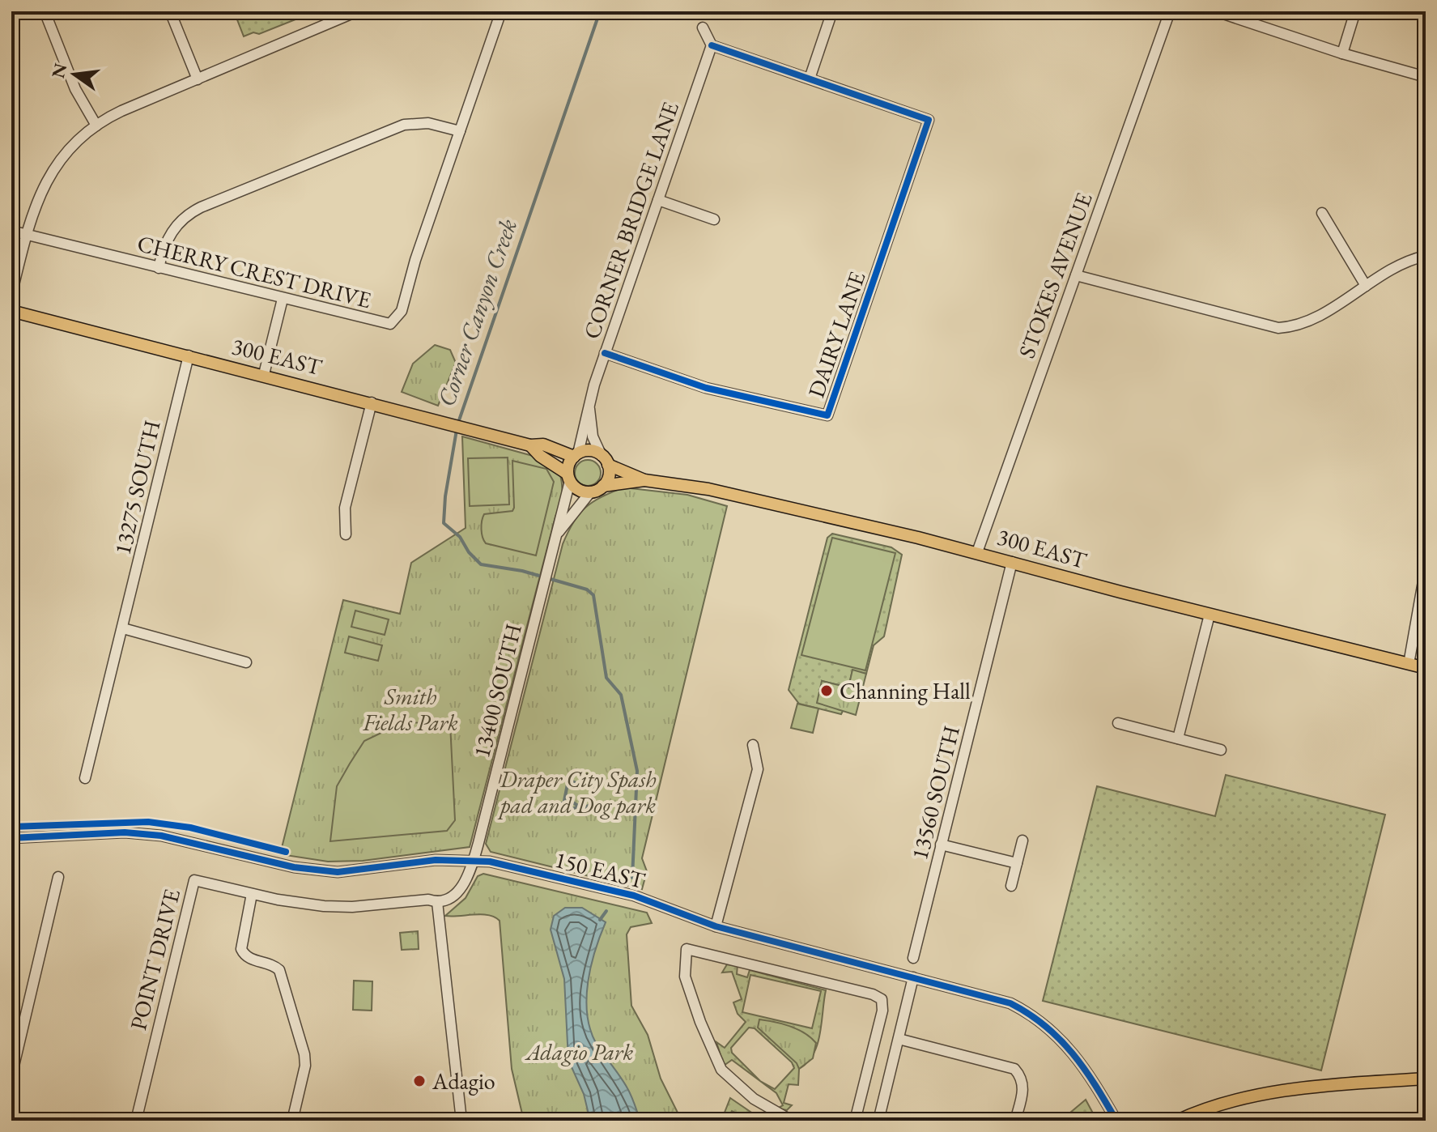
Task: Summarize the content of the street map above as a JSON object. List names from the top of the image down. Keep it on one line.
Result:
{"streets":{"main road":["300 EAST"],"street":["CORNER BRIDGE LANE","CHERRY CREST DRIVE","STOKES AVENUE","DAIRY LANE","13275 SOUTH","13400 SOUTH","13560 SOUTH","150 EAST","POINT DRIVE"]},"crossings":[["CORNER BRIDGE LANE","DAIRY LANE"],["CORNER BRIDGE LANE","300 EAST"],["CORNER BRIDGE LANE","13400 SOUTH"],["STOKES AVENUE","300 EAST"],["300 EAST","13275 SOUTH"],["300 EAST","13400 SOUTH"],["300 EAST","13560 SOUTH"],["13400 SOUTH","150 EAST"]],"water":["Corner Canyon Creek"],"parks":["Smith Fields Park","Draper City Spash pad and Dog park","Adagio Park"],"places":["Channing Hall","Adagio"],"north":"left"}
